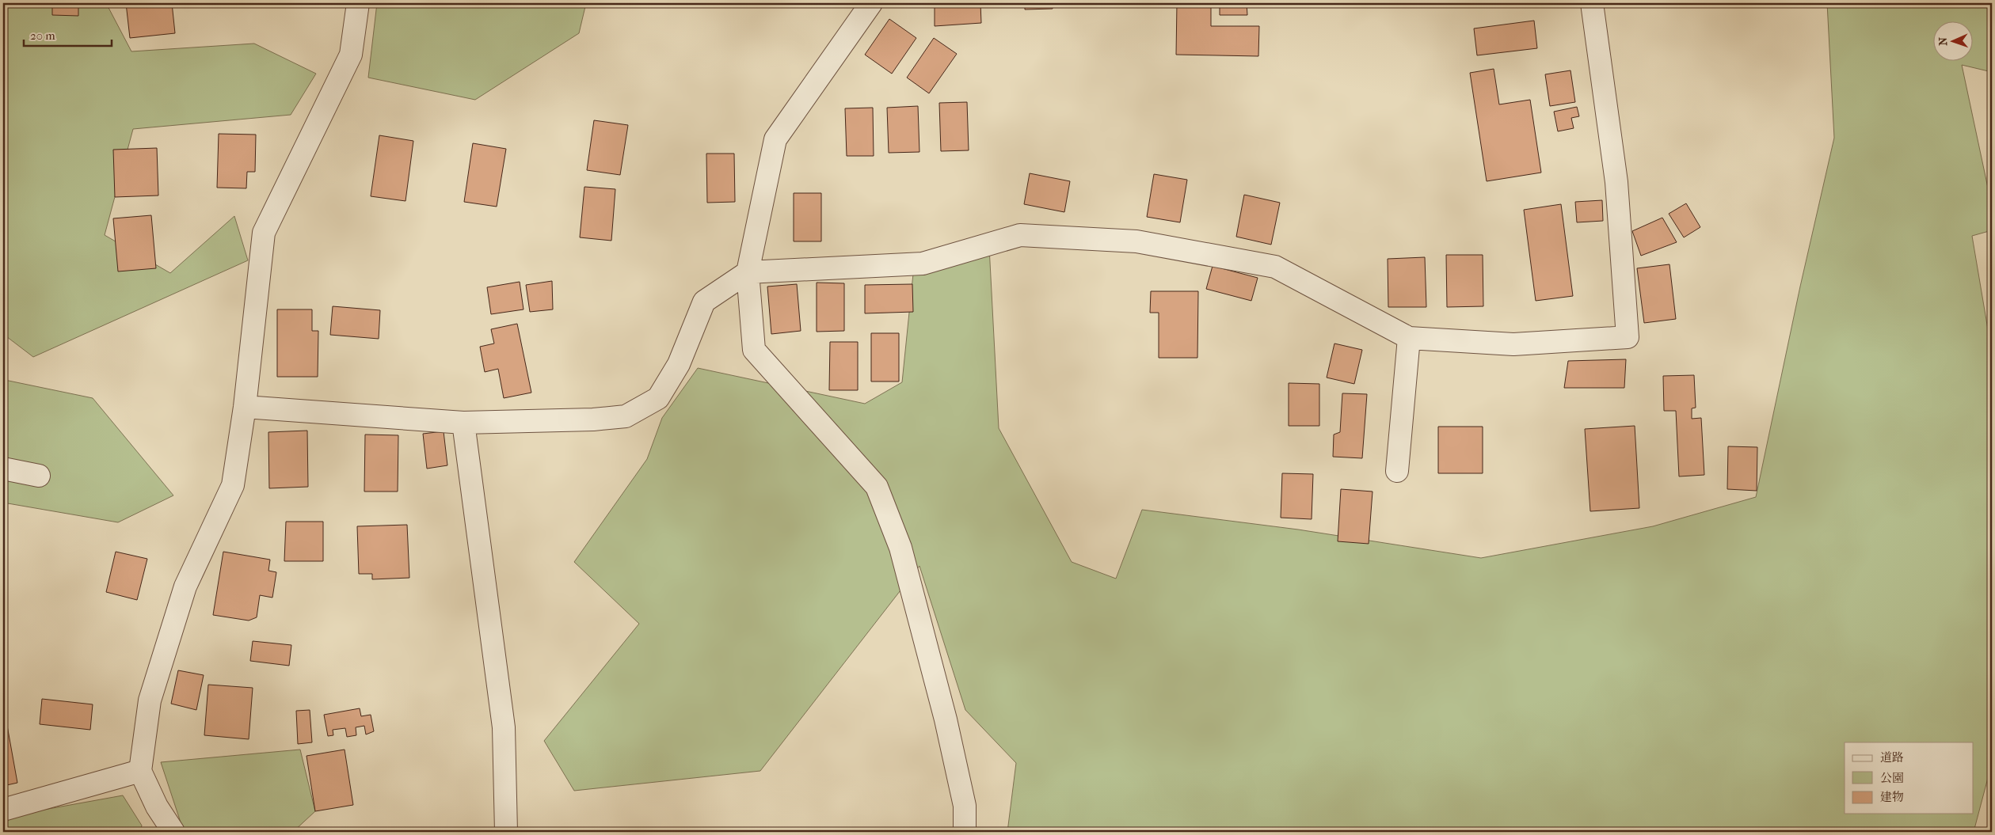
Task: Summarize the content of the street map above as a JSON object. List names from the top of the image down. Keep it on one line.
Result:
{"legend":["道路","公園","建物"],"scale_bar":"20 m","north":"left"}
